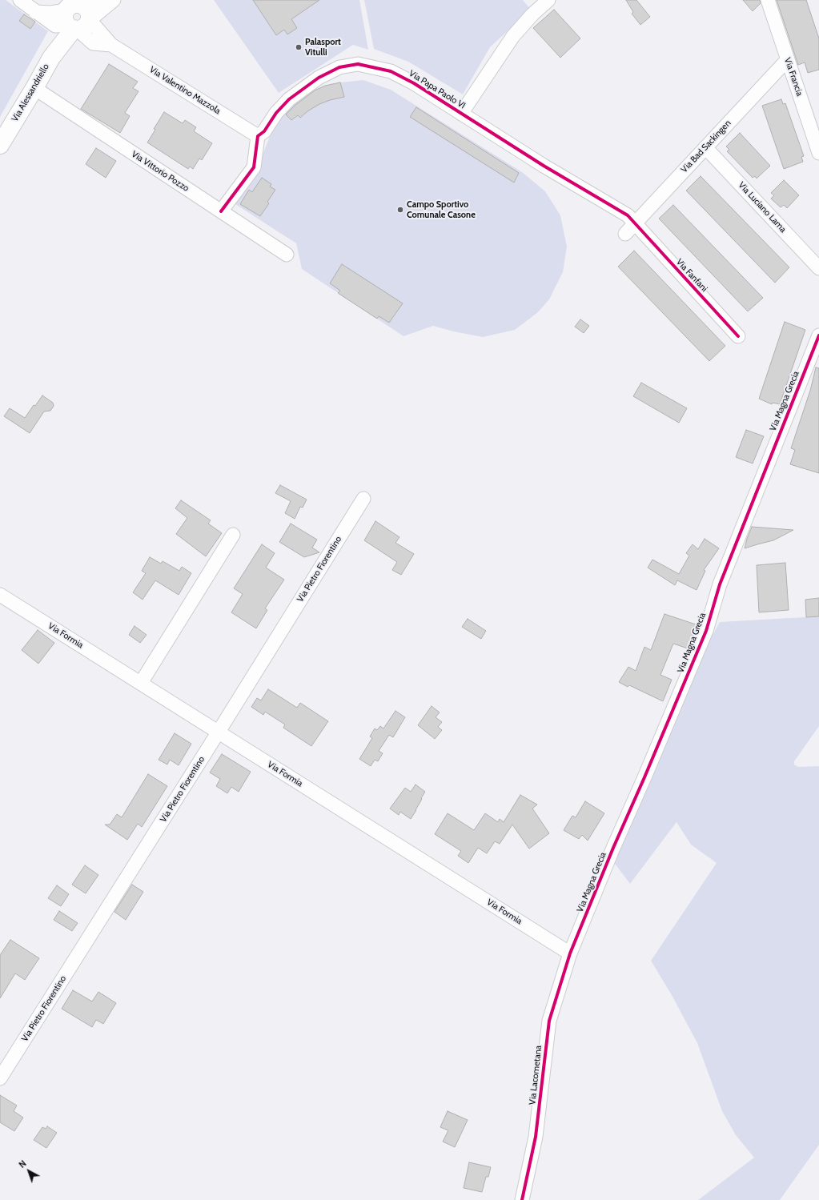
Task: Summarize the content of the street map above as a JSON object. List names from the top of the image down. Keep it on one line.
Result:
{"streets":{"street":["Via Francia","Via Papa Paolo VI","Via Valentino Mazzola","Via Alessandriello","Via Bad Sackingen","Via Vittorio Pozzo","Via Luciano Lama","Via Fanfani","Via Magna Grecia","Via Pietro Fiorentino","Via Formia","Via Lacometana"]},"crossings":[["Via Francia","Via Bad Sackingen"],["Via Papa Paolo VI","Via Valentino Mazzola"],["Via Papa Paolo VI","Via Bad Sackingen"],["Via Papa Paolo VI","Via Fanfani"],["Via Valentino Mazzola","Via Alessandriello"],["Via Alessandriello","Via Vittorio Pozzo"],["Via Bad Sackingen","Via Luciano Lama"],["Via Bad Sackingen","Via Fanfani"],["Via Magna Grecia","Via Formia"],["Via Magna Grecia","Via Lacometana"],["Via Pietro Fiorentino","Via Formia"],["Via Formia","Via Lacometana"]],"places":["Palasport Vitulli","Campo Sportivo Comunale Casone"],"north":"top left"}
